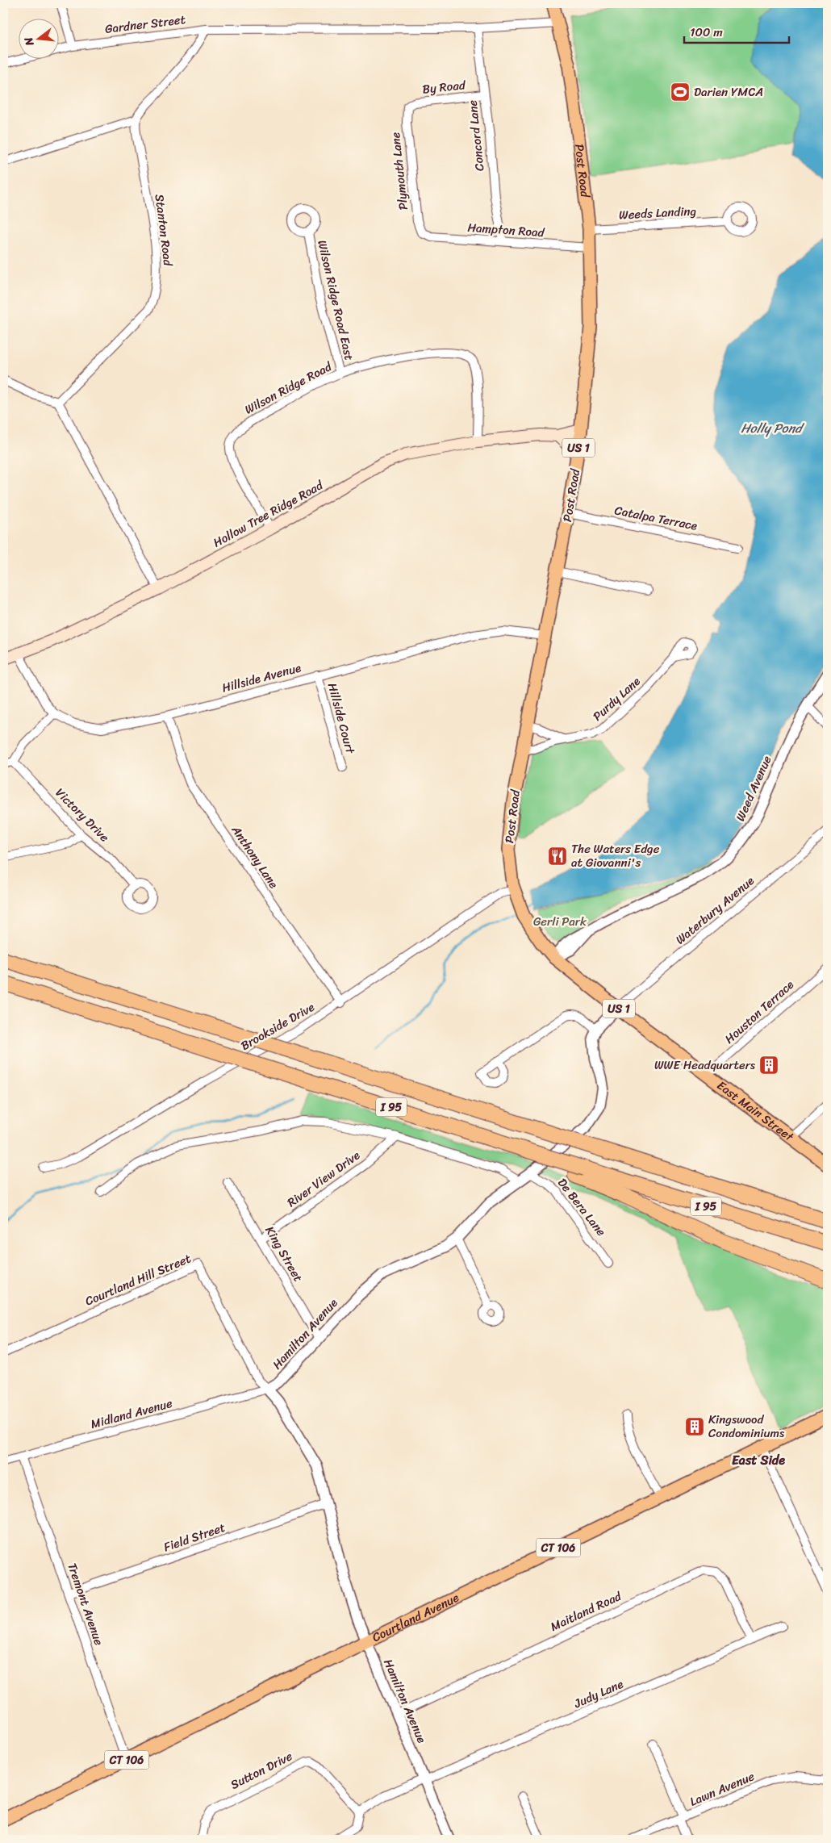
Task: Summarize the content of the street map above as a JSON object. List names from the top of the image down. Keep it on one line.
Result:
{"streets":{"highway":["I 95"],"main road":["Post Road","US 1","Hollow Tree Ridge Road","East Main Street","CT 106","Courtland Avenue"],"street":["Gardner Street","By Road","Concord Lane","Plymouth Lane","Weeds Landing","Stanton Road","Hampton Road","Wilson Ridge Road East","Wilson Ridge Road","Catalpa Terrace","Hillside Avenue","Purdy Lane","Hillside Court","Weed Avenue","Victory Drive","Anthony Lane","Waterbury Avenue","Houston Terrace","Brookside Drive","River View Drive","De Bera Lane","King Street","Courtland Hill Street","Hamilton Avenue","Midland Avenue","Field Street","Tremont Avenue","Maitland Road","Judy Lane","Sutton Drive","Lawn Avenue"]},"crossings":[["Gardner Street","Concord Lane"],["Gardner Street","Post Road"],["By Road","Concord Lane"],["By Road","Plymouth Lane"],["Concord Lane","Hampton Road"],["Post Road","Weeds Landing"],["Post Road","Hampton Road"],["Post Road","Hollow Tree Ridge Road"],["Post Road","Catalpa Terrace"],["Post Road","Hillside Avenue"],["Post Road","Purdy Lane"],["Post Road","Brookside Drive"],["Post Road","East Main Street"],["Plymouth Lane","Hampton Road"],["Wilson Ridge Road East","Wilson Ridge Road"],["Wilson Ridge Road","Hollow Tree Ridge Road"],["Hollow Tree Ridge Road","Hillside Avenue"],["Hillside Avenue","Hillside Court"],["Hillside Avenue","Anthony Lane"],["Weed Avenue","East Main Street"],["Anthony Lane","Brookside Drive"],["Waterbury Avenue","East Main Street"],["Houston Terrace","East Main Street"],["Brookside Drive","East Main Street"],["River View Drive","King Street"],["De Bera Lane","Hamilton Avenue"],["King Street","Hamilton Avenue"],["Courtland Hill Street","Hamilton Avenue"],["Courtland Hill Street","Midland Avenue"],["Hamilton Avenue","Midland Avenue"],["Hamilton Avenue","Field Street"],["Hamilton Avenue","Maitland Road"],["Hamilton Avenue","Courtland Avenue"],["Hamilton Avenue","Judy Lane"],["Midland Avenue","Tremont Avenue"],["Field Street","Tremont Avenue"],["Tremont Avenue","Courtland Avenue"],["Maitland Road","Judy Lane"]],"districts":["East Side"],"water":["Holly Pond"],"parks":["Gerli Park"],"places":{"sports":["Darien YMCA"],"restaurant":["The Waters Edge at Giovanni's"],"building":["WWE Headquarters","Kingswood Condominiums"]},"scale_bar":"100 m","north":"left"}
